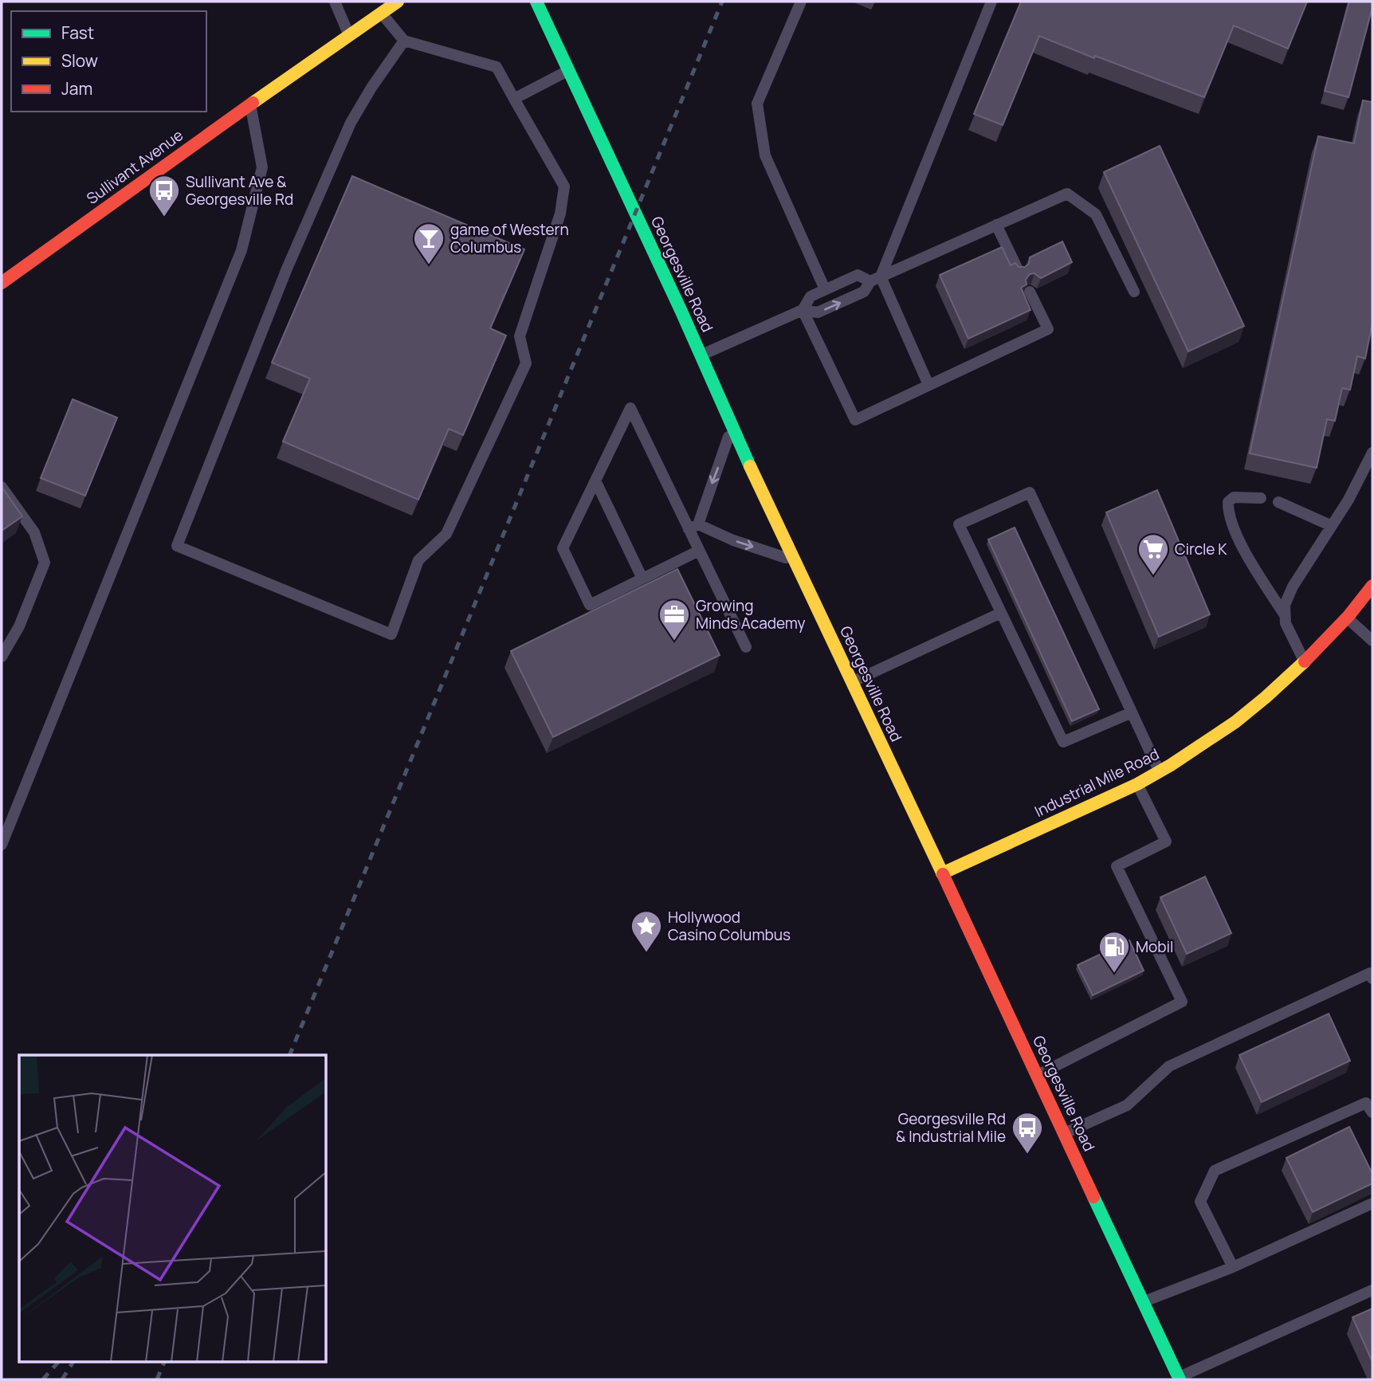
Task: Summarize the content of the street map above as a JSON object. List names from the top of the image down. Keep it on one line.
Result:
{"streets":{"main road":["Sullivant Avenue","Georgesville Road","Industrial Mile Road"]},"crossings":[["Georgesville Road","Industrial Mile Road"]],"places":{"bus stop":["Sullivant Ave & Georgesville Rd","Georgesville Rd & Industrial Mile"],"bar":["game of Western Columbus"],"supermarket":["Circle K"],"office":["Growing Minds Academy"],"place":["Hollywood Casino Columbus"],"fuel station":["Mobil"]},"legend":["Fast","Slow","Jam"]}
